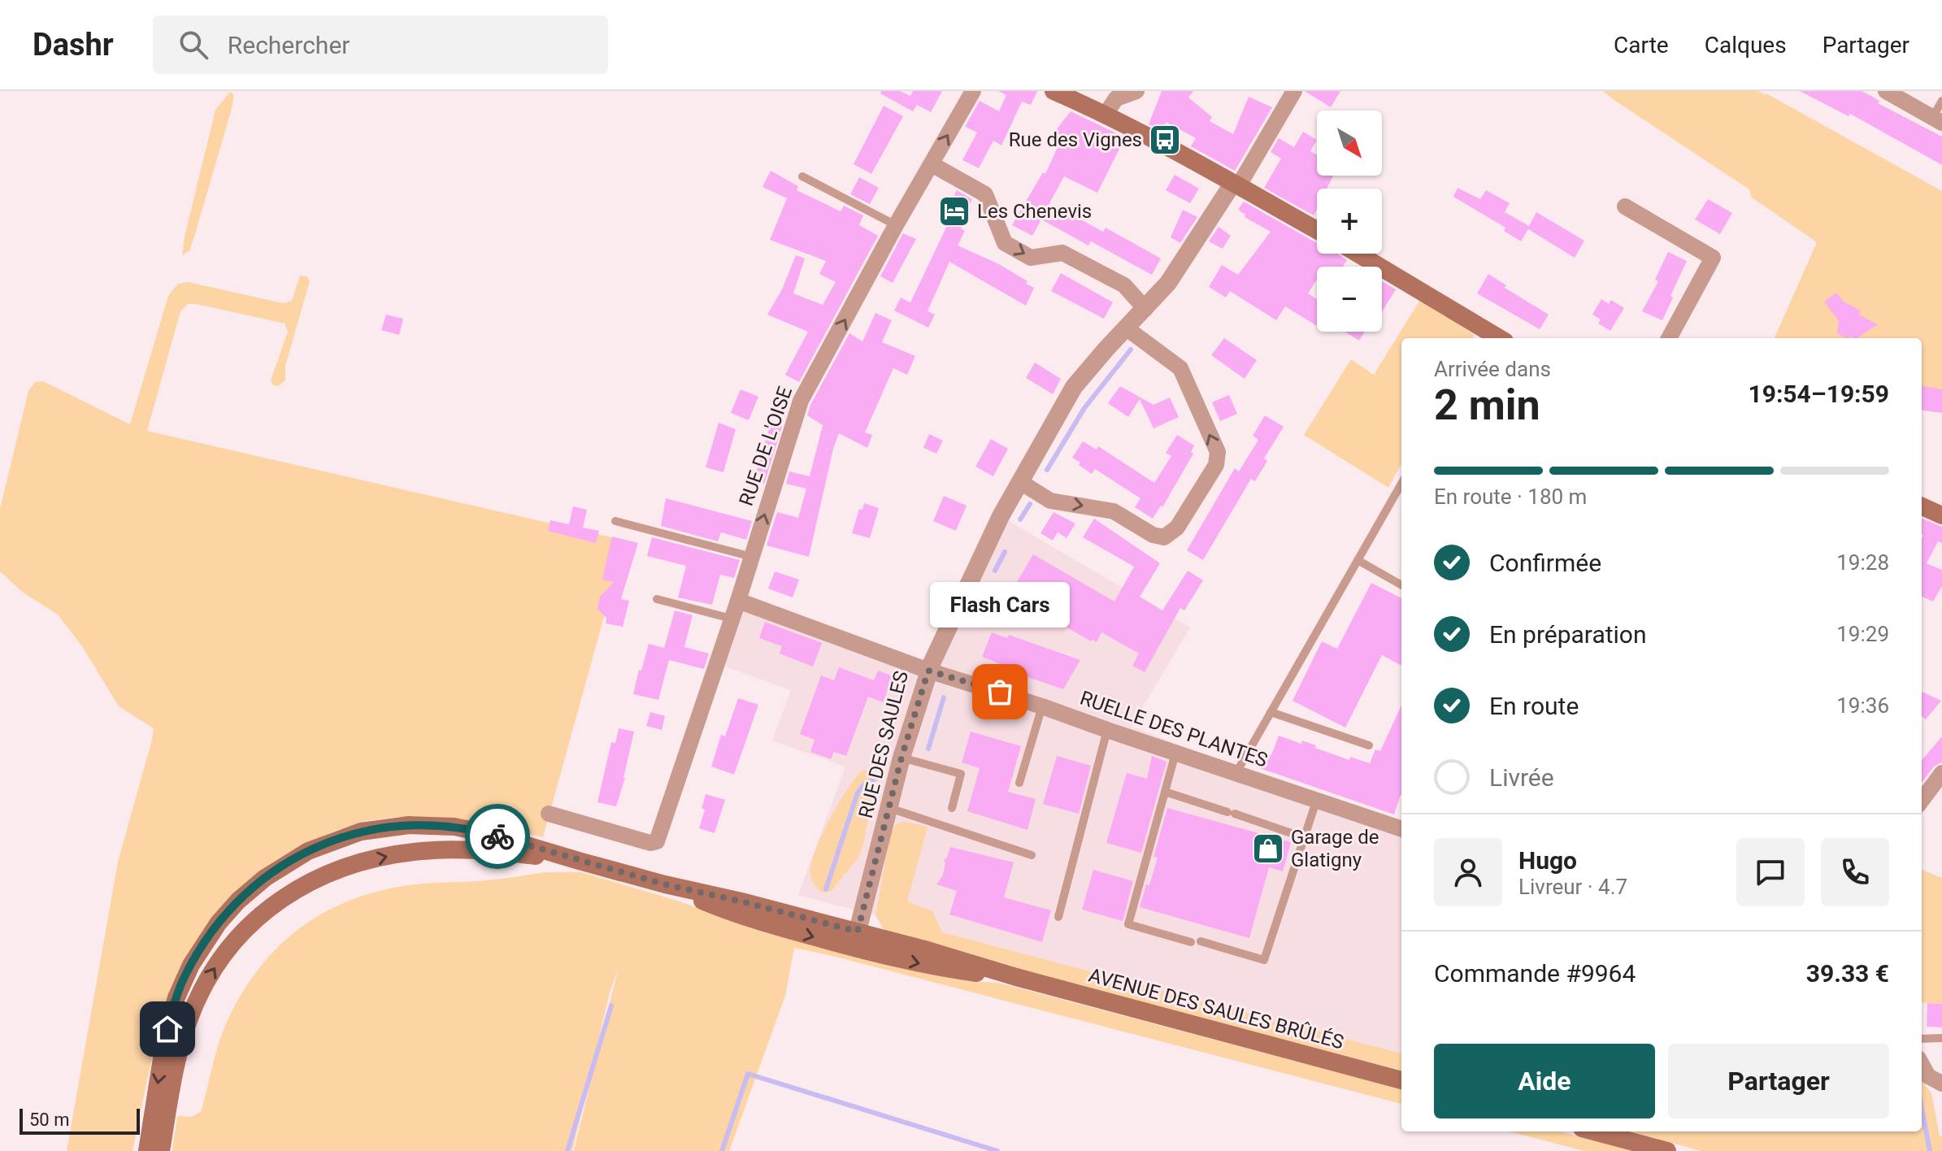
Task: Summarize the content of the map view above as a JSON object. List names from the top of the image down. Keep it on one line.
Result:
{"streets":{"main road":["AVENUE DES SAULES BRÛLÉS"],"street":["RUE DE L'OISE","RUELLE DES PLANTES","RUE DES SAULES"]},"crossings":[["RUE DE L'OISE","RUE DES SAULES"],["RUELLE DES PLANTES","RUE DES SAULES"],["RUE DES SAULES","AVENUE DES SAULES BRÛLÉS"]],"one_way":["RUE DE L'OISE"],"places":{"bus stop":["Rue des Vignes"],"hotel":["Les Chenevis"],"other":["Flash Cars"],"shop":["Garage de Glatigny"]},"scale_bar":"50 m","north":"bottom right","page":{"header":"Dashr","search":"Rechercher","nav":["Carte","Calques","Partager"],"map_buttons":["+","−"],"heading":["2 min","Arrivée dans","19:54–19:59"],"panel":["Hugo","Livreur · 4.7","Commande #9964","39.33 €"],"bar":"En route · 180 m","list":[["Confirmée","19:28"],["En préparation","19:29"],["En route","19:36"],"Livrée"],"bubble":"Flash Cars","buttons":["Aide","Partager"],"scale":"50 m"}}
